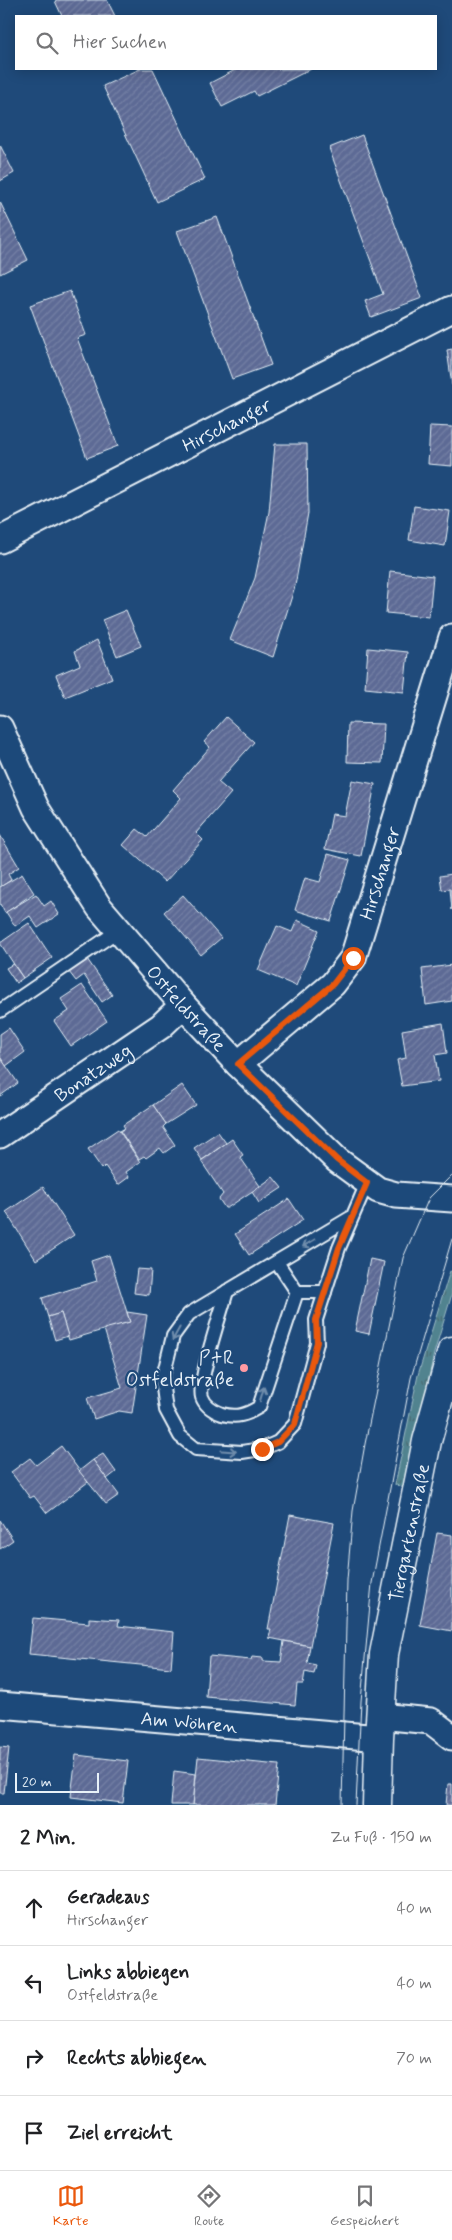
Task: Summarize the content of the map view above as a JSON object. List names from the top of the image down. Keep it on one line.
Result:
{"streets":{"main road":["Tiergartenstraße"],"street":["Hirschanger","Ostfeldstraße","Bonatzweg","Am Wöhren"]},"crossings":[["Hirschanger","Ostfeldstraße"],["Ostfeldstraße","Bonatzweg"],["Tiergartenstraße","Am Wöhren"]],"places":["P+R Ostfeldstraße"],"scale_bar":"20 m","page":{"search":"Hier suchen","scale":"20 m","heading":["2 Min.","Zu Fuß · 150 m"],"list":[["Geradeaus","Hirschanger","40 m"],["Links abbiegen","Ostfeldstraße","40 m"],["Rechts abbiegen","70 m"],"Ziel erreicht"],"nav":["Karte","Route","Gespeichert"]}}
